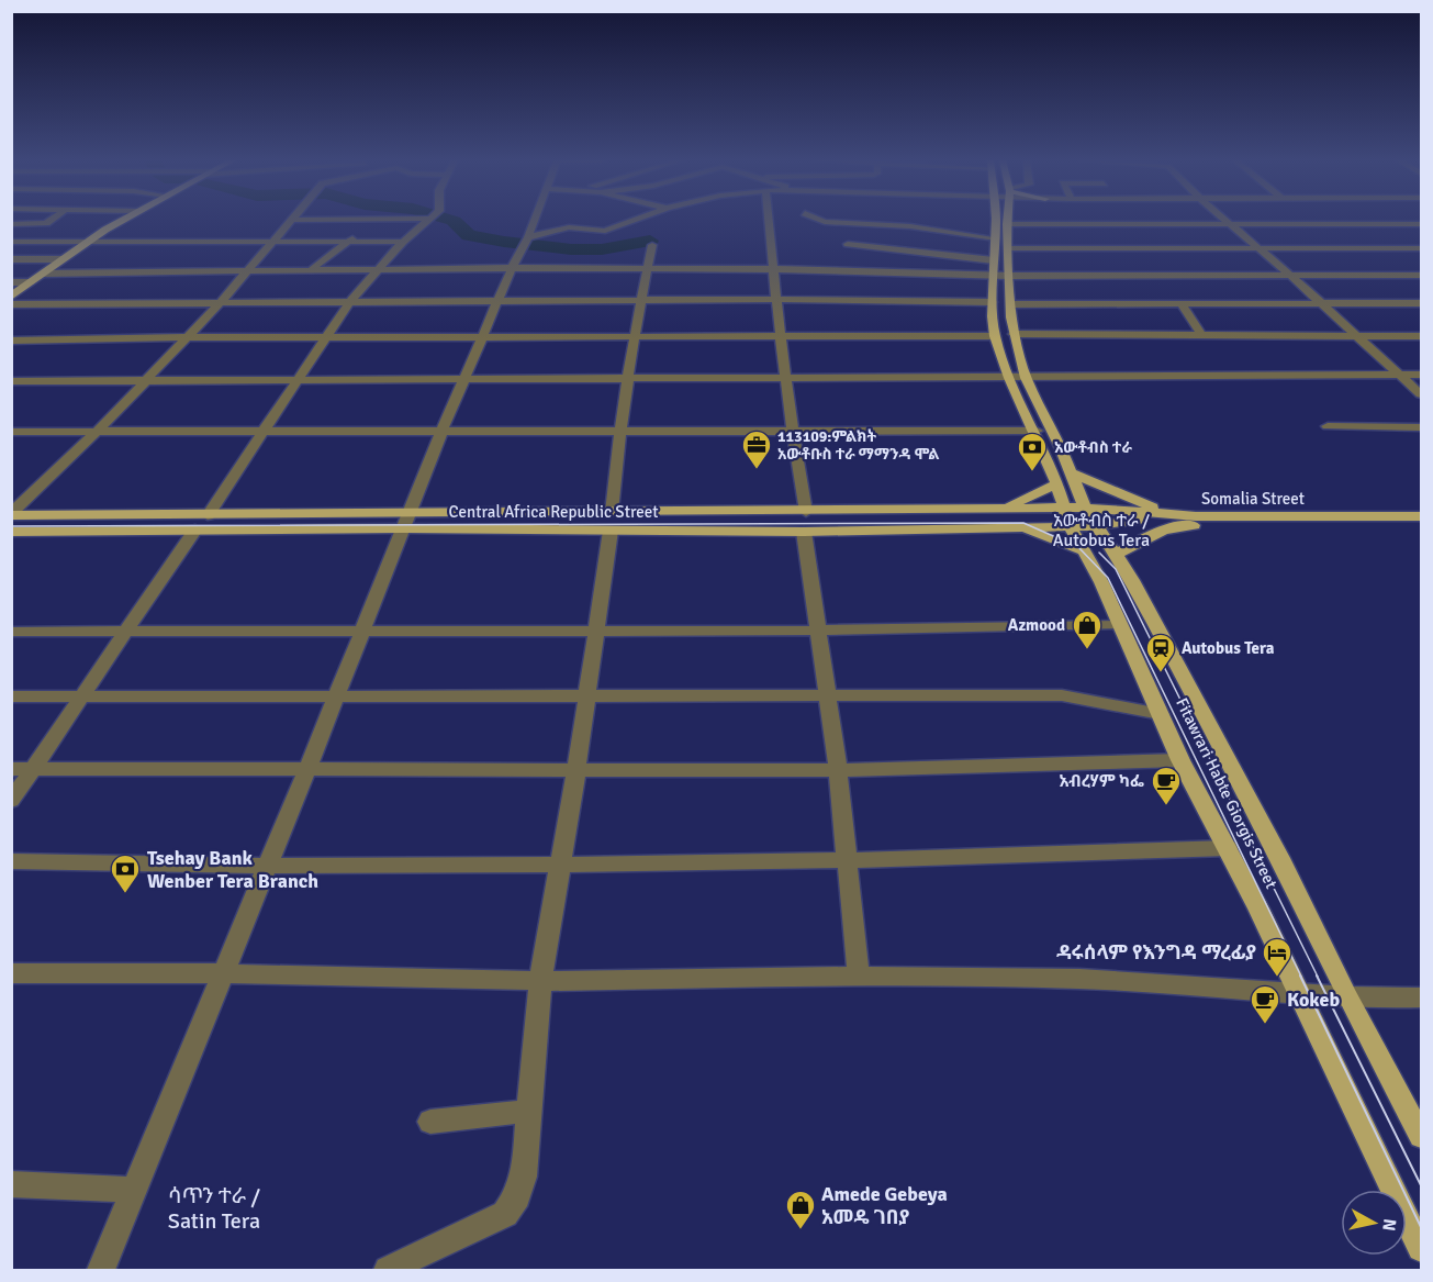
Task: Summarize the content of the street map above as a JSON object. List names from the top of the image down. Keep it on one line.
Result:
{"streets":{"main road":["Somalia Street","Central Africa Republic Street","Fitawrari Habte Giorgis Street"]},"crossings":[["Somalia Street","Central Africa Republic Street"],["Central Africa Republic Street","Fitawrari Habte Giorgis Street"]],"districts":["አውቶብስ ተራ / Autobus Tera","ሳጥን ተራ / Satin Tera"],"places":{"office":["113109:ምልክት አውቶቡስ ተራ ማማንዳ ሞል"],"bank":["አውቶብስ ተራ","Tsehay Bank Wenber Tera Branch"],"shop":["Azmood","Amede Gebeya አመዴ ገበያ"],"station":["Autobus Tera"],"cafe":["አብረሃም ካፌ","Kokeb"],"hotel":["ዳሩሰላም የእንግዳ ማረፊያ"]},"north":"right"}
